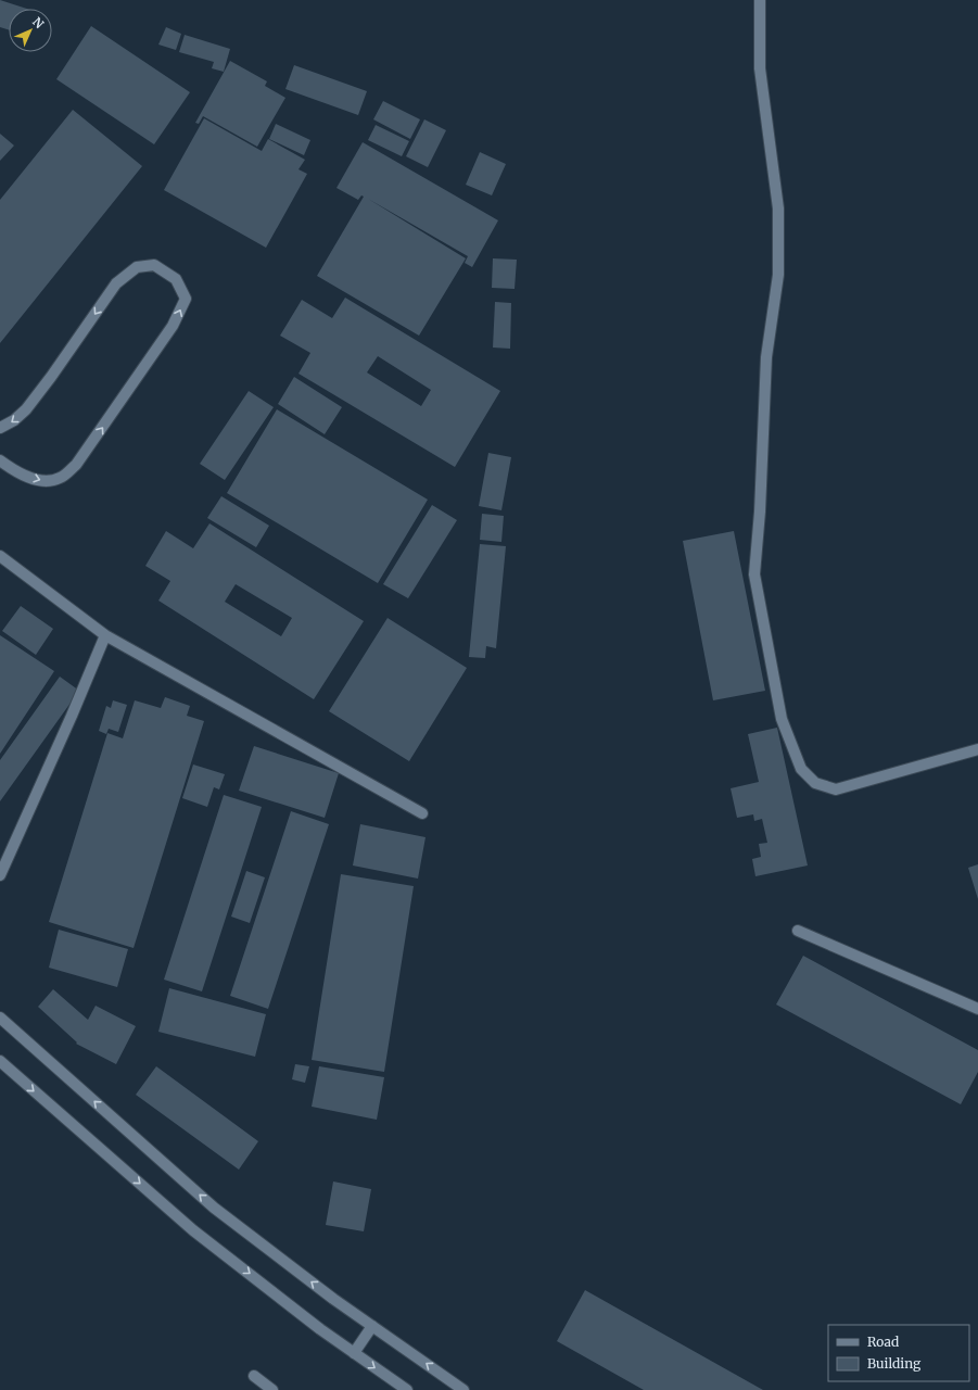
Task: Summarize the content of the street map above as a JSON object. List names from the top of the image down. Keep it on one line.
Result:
{"legend":["Road","Building"],"north":"top right"}
